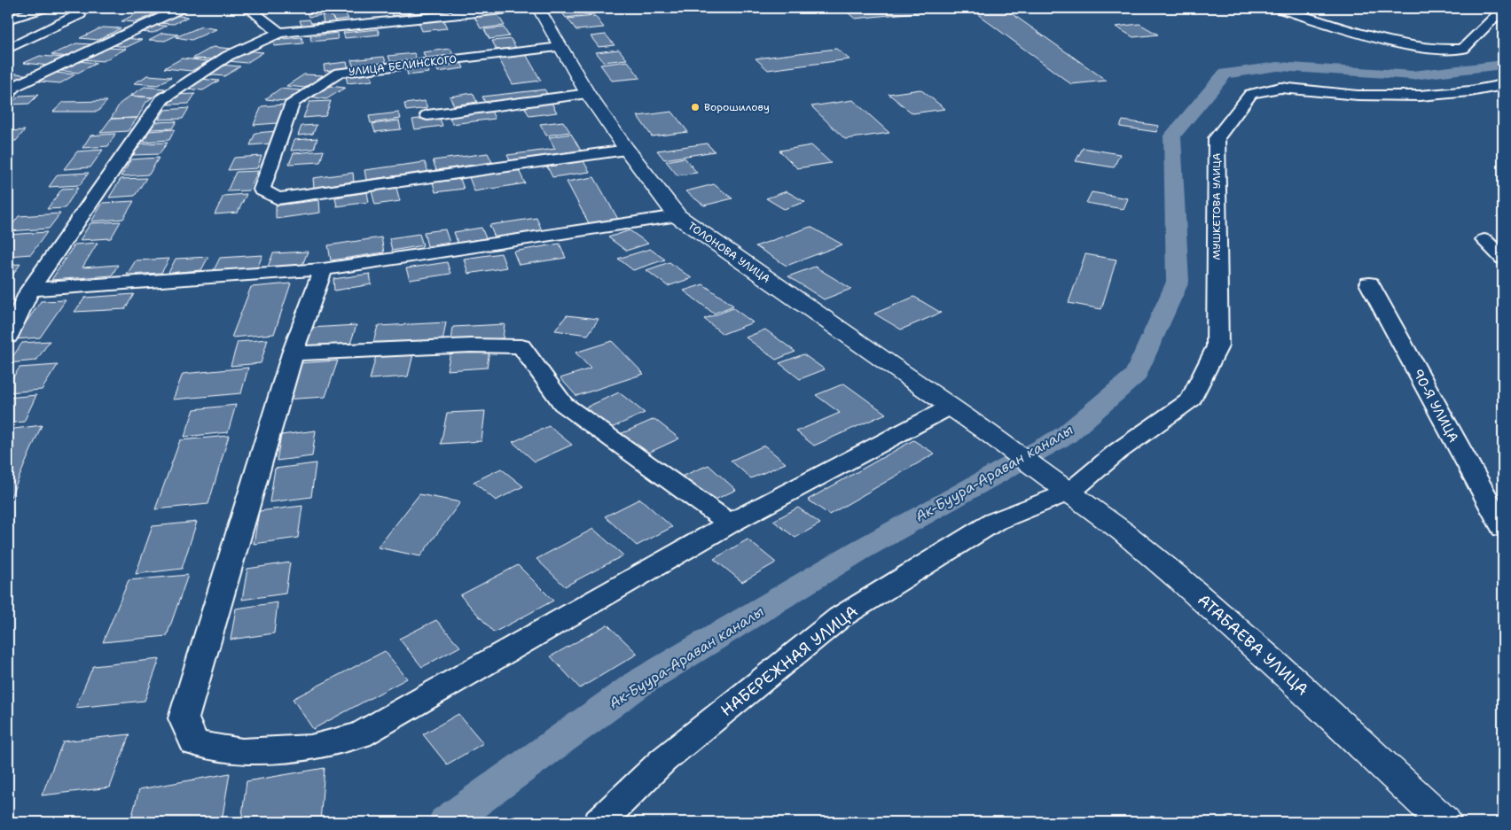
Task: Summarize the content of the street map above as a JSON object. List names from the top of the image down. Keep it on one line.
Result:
{"streets":{"main road":["ТОЛОНОВА УЛИЦА","АТАБАЕВА УЛИЦА"],"street":["УЛИЦА БЕЛИНСКОГО","МУШКЕТОВА УЛИЦА","90-Я УЛИЦА","НАБЕРЕЖНАЯ УЛИЦА"]},"crossings":[["УЛИЦА БЕЛИНСКОГО","ТОЛОНОВА УЛИЦА"],["МУШКЕТОВА УЛИЦА","АТАБАЕВА УЛИЦА"],["МУШКЕТОВА УЛИЦА","НАБЕРЕЖНАЯ УЛИЦА"],["ТОЛОНОВА УЛИЦА","АТАБАЕВА УЛИЦА"],["АТАБАЕВА УЛИЦА","НАБЕРЕЖНАЯ УЛИЦА"]],"water":["Ак-Буура-Араван каналы"],"places":["Ворошилову"]}
